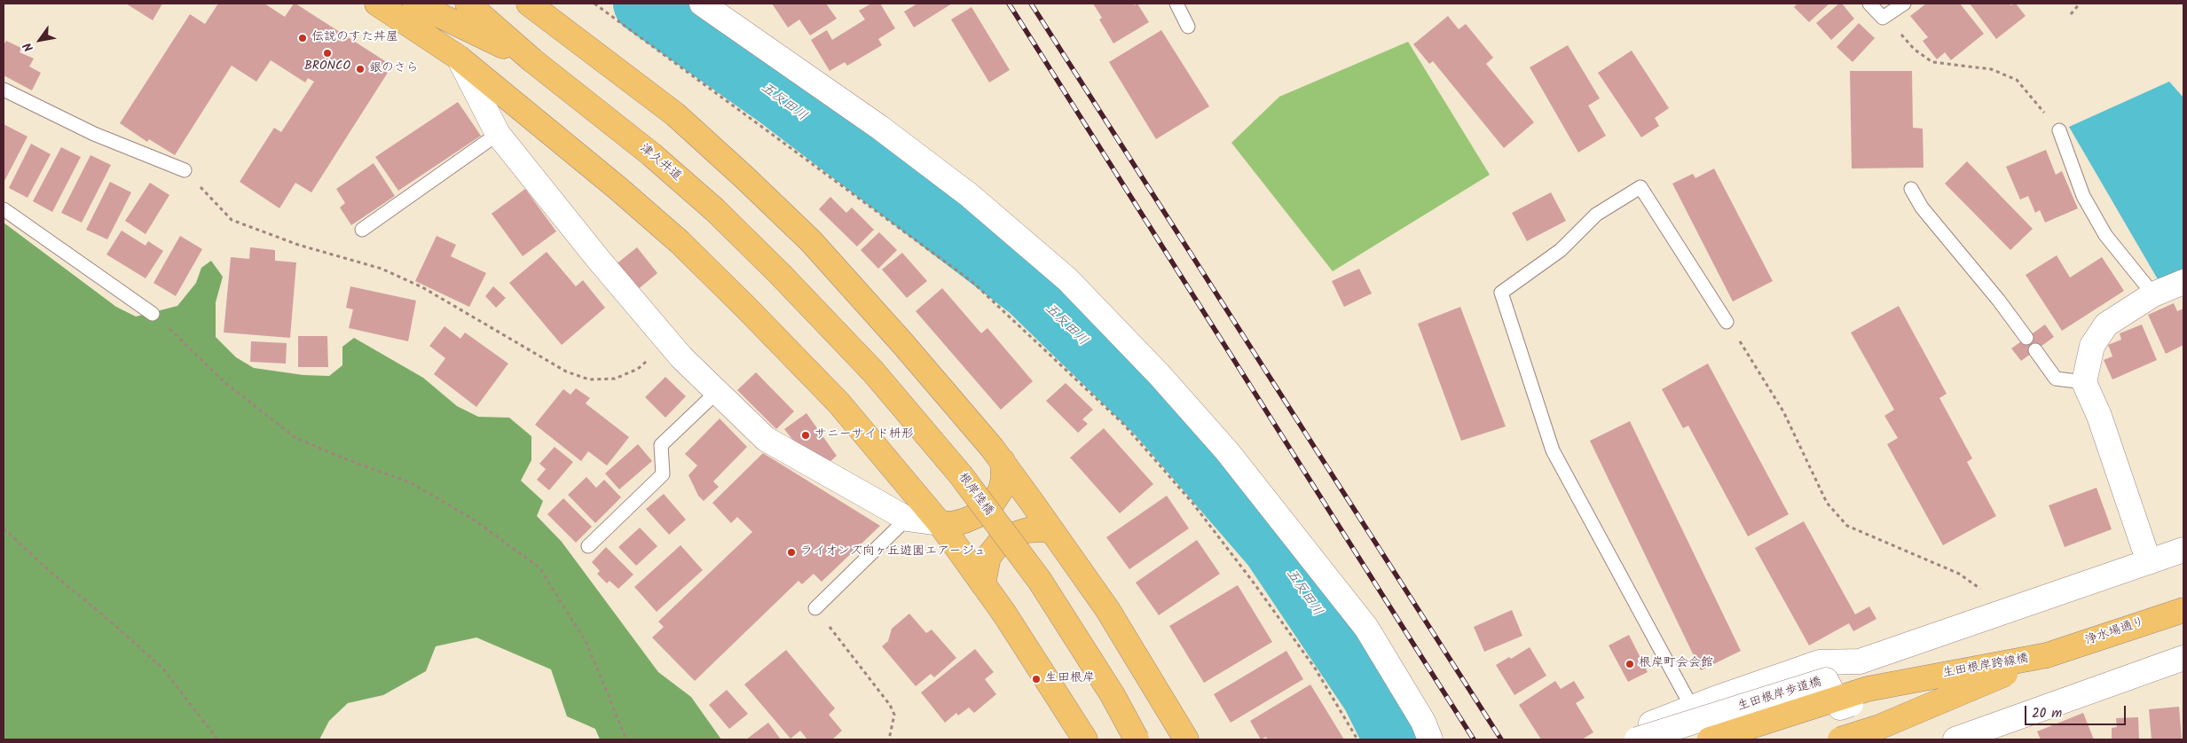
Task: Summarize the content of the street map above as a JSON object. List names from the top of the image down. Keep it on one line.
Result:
{"streets":{"main road":["津久井道","根岸陸橋","浄水場通り","生田根岸跨線橋"],"street":["生田根岸歩道橋"]},"crossings":[["津久井道","根岸陸橋"],["浄水場通り","生田根岸跨線橋"]],"water":["五反田川"],"places":["伝説のすた丼屋","BRONCO","銀のさら","サニーサイド枡形","ライオンズ向ヶ丘遊園エアージュ","根岸町会会館","生田根岸"],"scale_bar":"20 m","north":"bottom left"}
